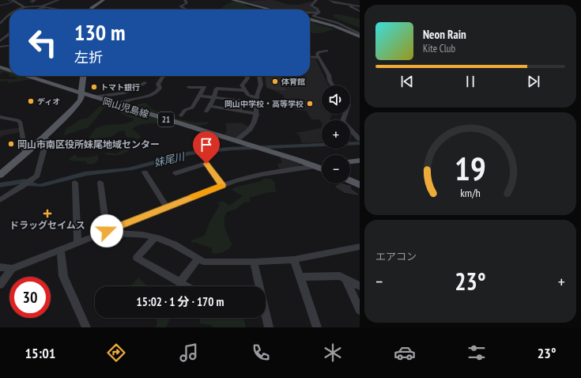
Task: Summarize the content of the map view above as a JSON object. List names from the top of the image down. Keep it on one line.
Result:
{"streets":{"main road":["岡山児島線","21"]},"water":["妹尾川"],"places":{"other":["体育館","トマト銀行","ディオ","岡山中学校・高等学校","岡山市南区役所妹尾地域センター"],"health":["ドラッグセイムス"]},"page":{"turn":["130 m","左折"],"song":["Neon Rain","Kite Club"],"map_buttons":["+","−"],"tile":"エアコン","heat":["−","23°","+"],"limit":"30","trip":"15:02 · 1 分 · 170 m","tabs":["15:01","23°"],"gauge":["19","km/h"]}}
